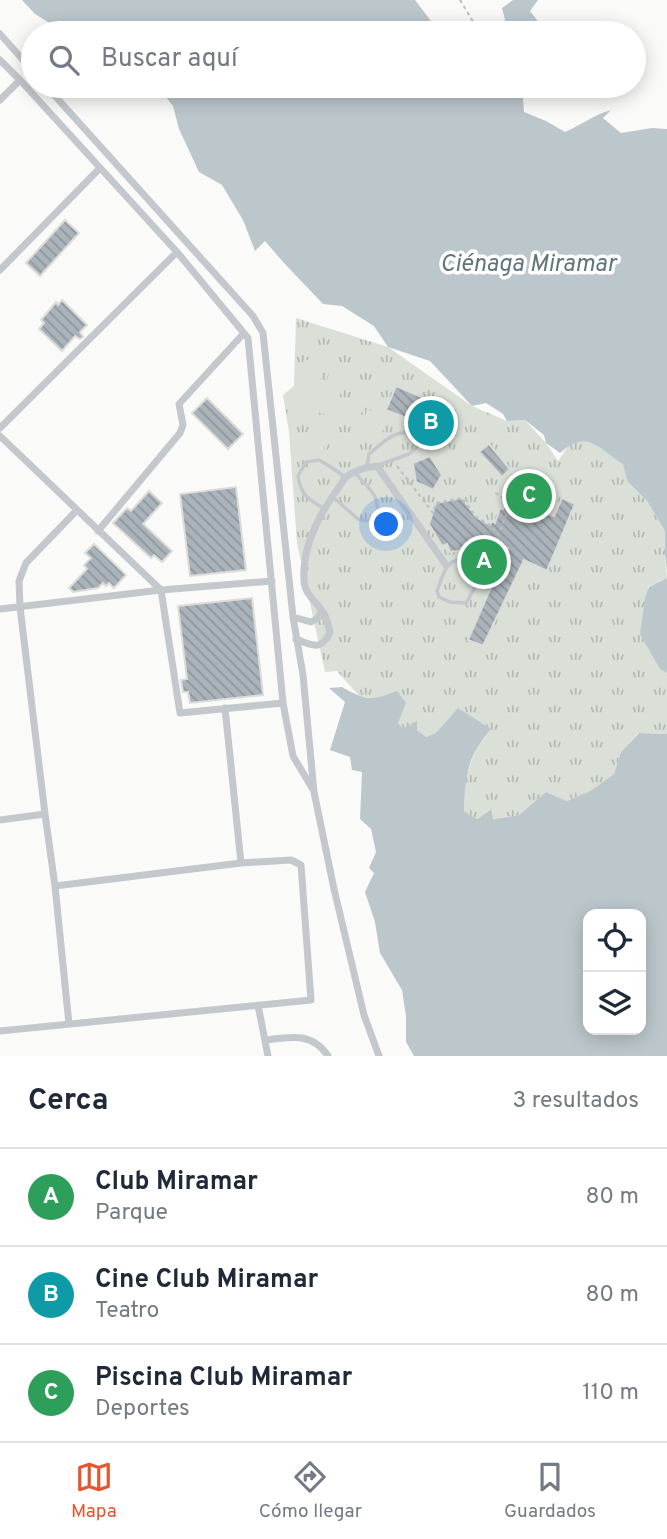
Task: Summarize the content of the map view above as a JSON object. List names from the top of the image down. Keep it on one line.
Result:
{"water":["Ciénaga Miramar"],"page":{"search":"Buscar aquí","pins":["B","C","A"],"heading":["Cerca","3 resultados"],"list":[{"mark":"A","name":"Club Miramar","note":"Parque","value":"80 m"},{"mark":"B","name":"Cine Club Miramar","note":"Teatro","value":"80 m"},{"mark":"C","name":"Piscina Club Miramar","note":"Deportes","value":"110 m"}],"nav":["Mapa","Cómo llegar","Guardados"]}}
